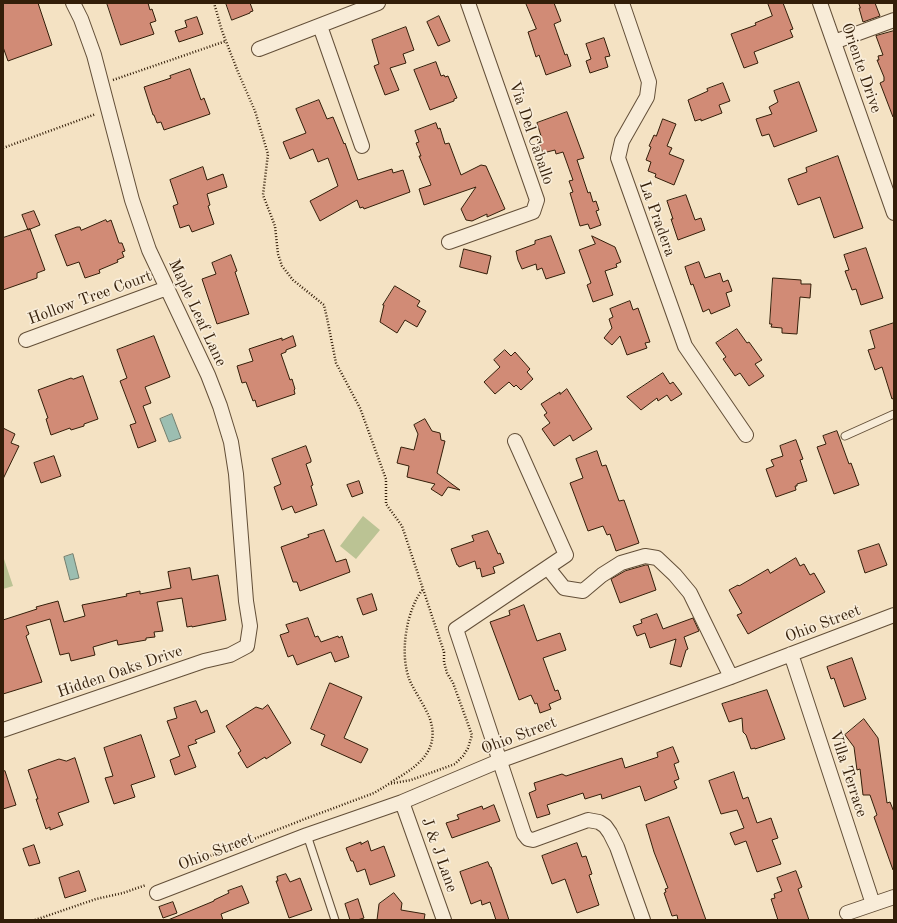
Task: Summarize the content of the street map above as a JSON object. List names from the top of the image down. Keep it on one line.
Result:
{"streets":{"street":["Oriente Drive","Via Del Caballo","La Pradera","Hollow Tree Court","Maple Leaf Lane","Ohio Street","Hidden Oaks Drive","Villa Terrace","J & J Lane"]},"crossings":[["Hollow Tree Court","Maple Leaf Lane"],["Maple Leaf Lane","Hidden Oaks Drive"],["Ohio Street","Villa Terrace"],["Ohio Street","J & J Lane"]]}
